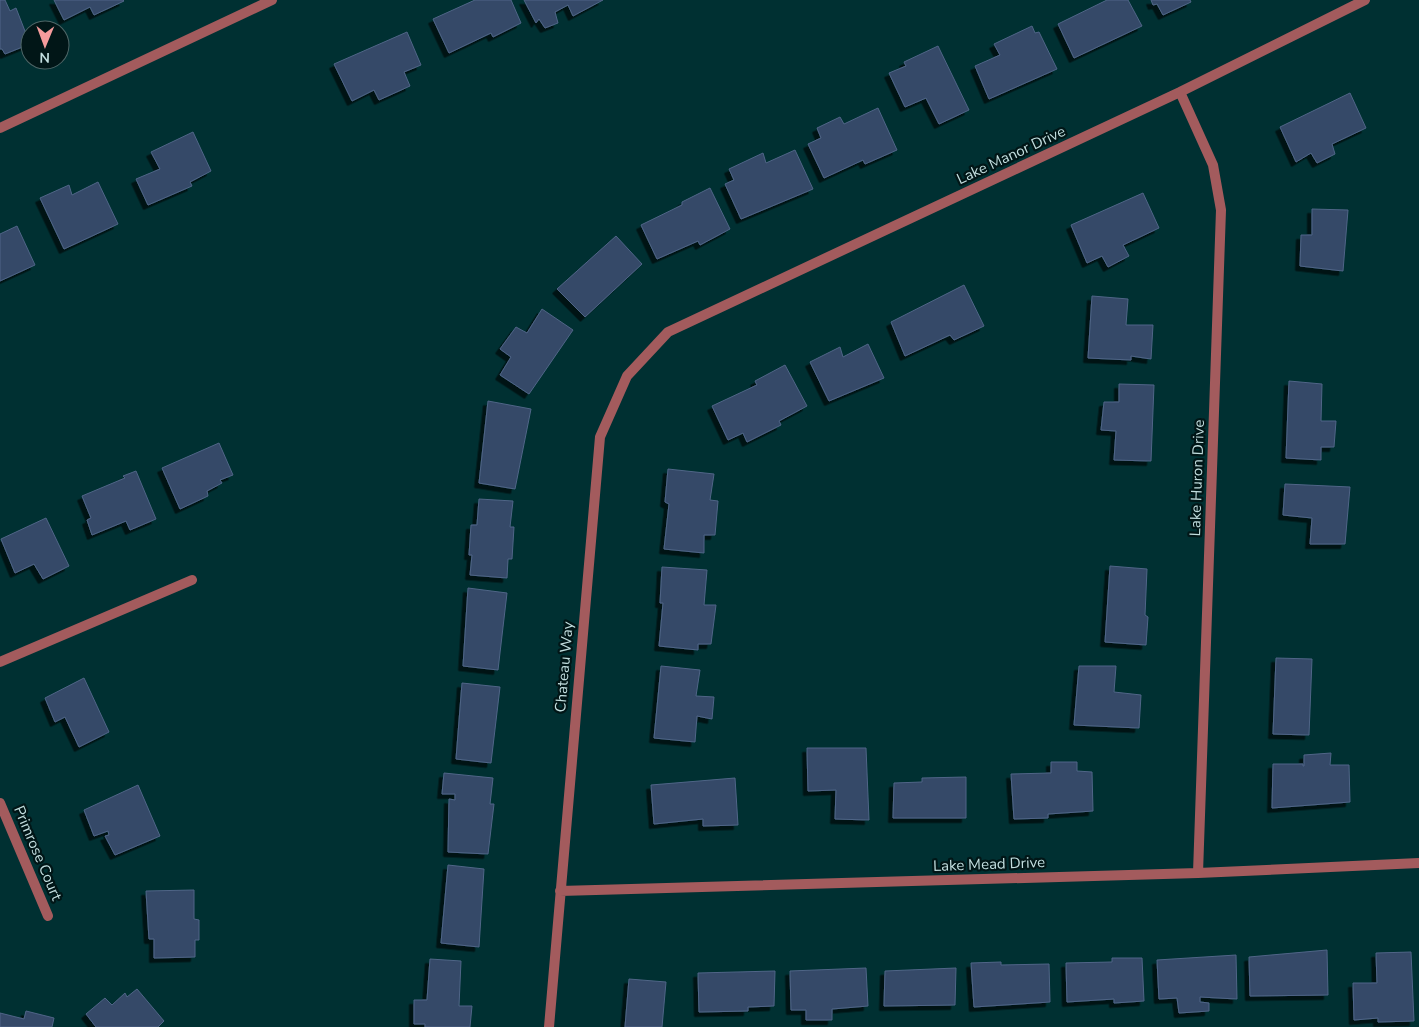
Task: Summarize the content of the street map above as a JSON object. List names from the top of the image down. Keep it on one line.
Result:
{"streets":{"street":["Lake Manor Drive","Lake Huron Drive","Chateau Way","Primrose Court","Lake Mead Drive"]},"crossings":[["Lake Manor Drive","Lake Huron Drive"],["Lake Manor Drive","Chateau Way"],["Lake Huron Drive","Lake Mead Drive"],["Chateau Way","Lake Mead Drive"]],"north":"bottom"}
